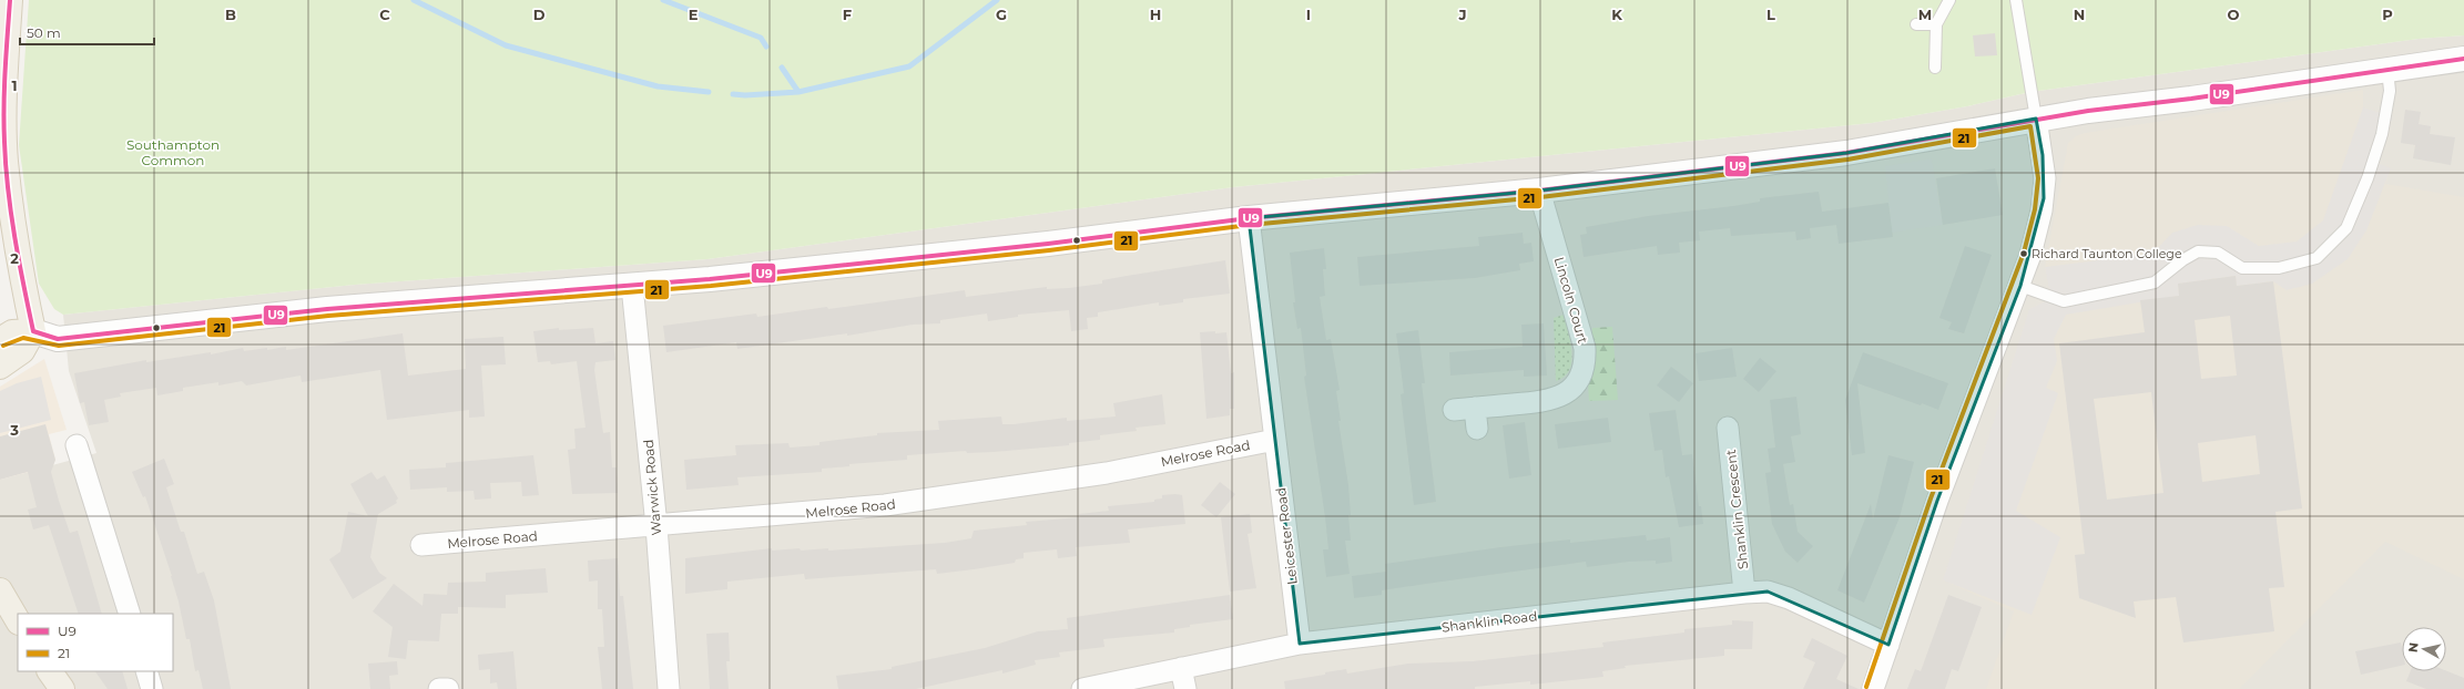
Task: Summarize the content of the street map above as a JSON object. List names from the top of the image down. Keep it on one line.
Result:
{"streets":{"street":["Lincoln Court","Melrose Road","Warwick Road","Shanklin Crescent","Leicester Road","Shanklin Road"]},"crossings":[["Melrose Road","Warwick Road"],["Melrose Road","Leicester Road"],["Shanklin Crescent","Shanklin Road"],["Leicester Road","Shanklin Road"]],"parks":["Southampton Common"],"places":["Richard Taunton College"],"lines":["transit line U9","transit line 21"],"legend":["U9","21"],"scale_bar":"50 m","north":"left","grid":{"columns":["B","C","D","E","F","G","H","I","J","K","L","M","N","O","P"],"rows":["1","2","3"]}}
